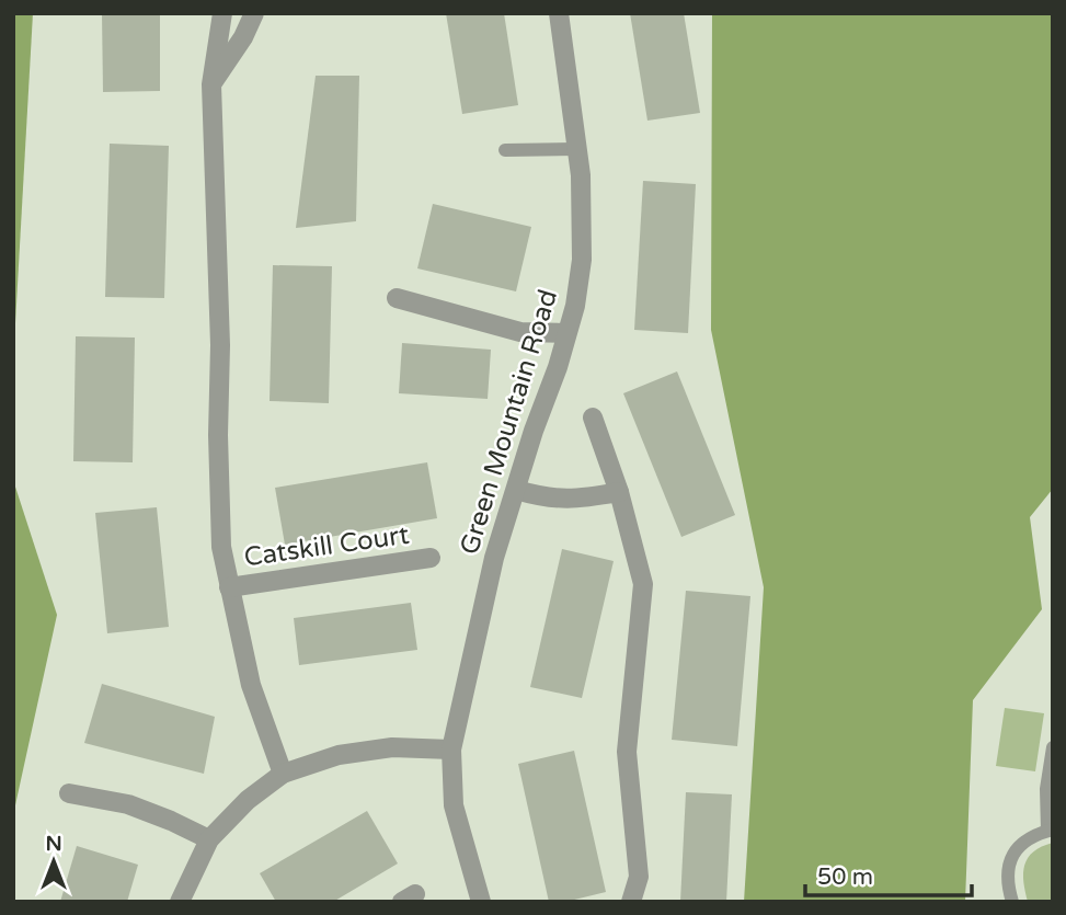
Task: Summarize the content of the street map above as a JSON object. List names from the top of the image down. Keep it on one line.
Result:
{"streets":{"street":["Green Mountain Road","Catskill Court"]},"scale_bar":"50 m","north":"top"}
